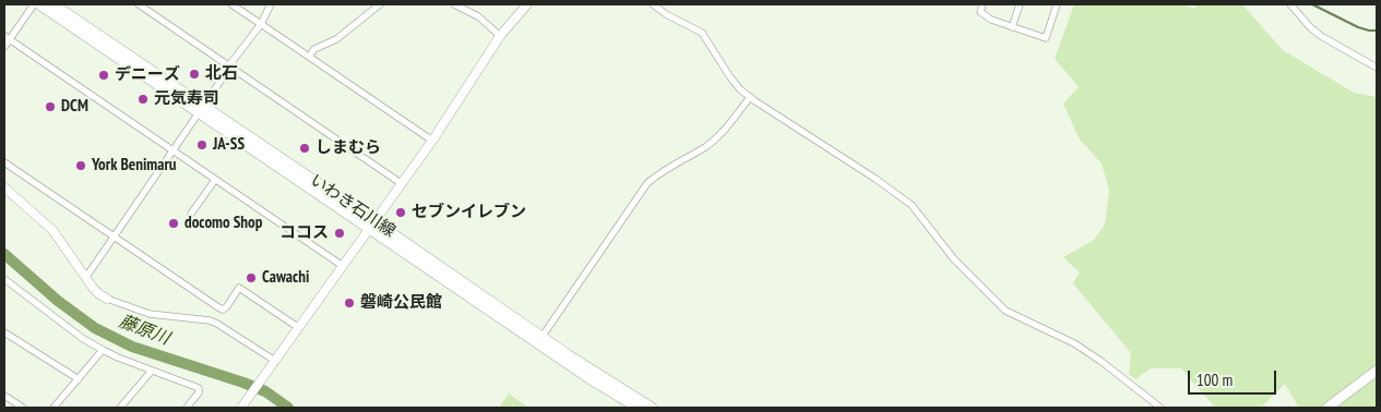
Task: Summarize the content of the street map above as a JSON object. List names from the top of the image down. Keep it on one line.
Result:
{"streets":{"main road":["いわき石川線"]},"water":["藤原川"],"places":["北石","デニーズ","元気寿司","DCM","JA-SS","しまむら","York Benimaru","セブンイレブン","docomo Shop","ココス","Cawachi","磐崎公民館"],"scale_bar":"100 m"}
